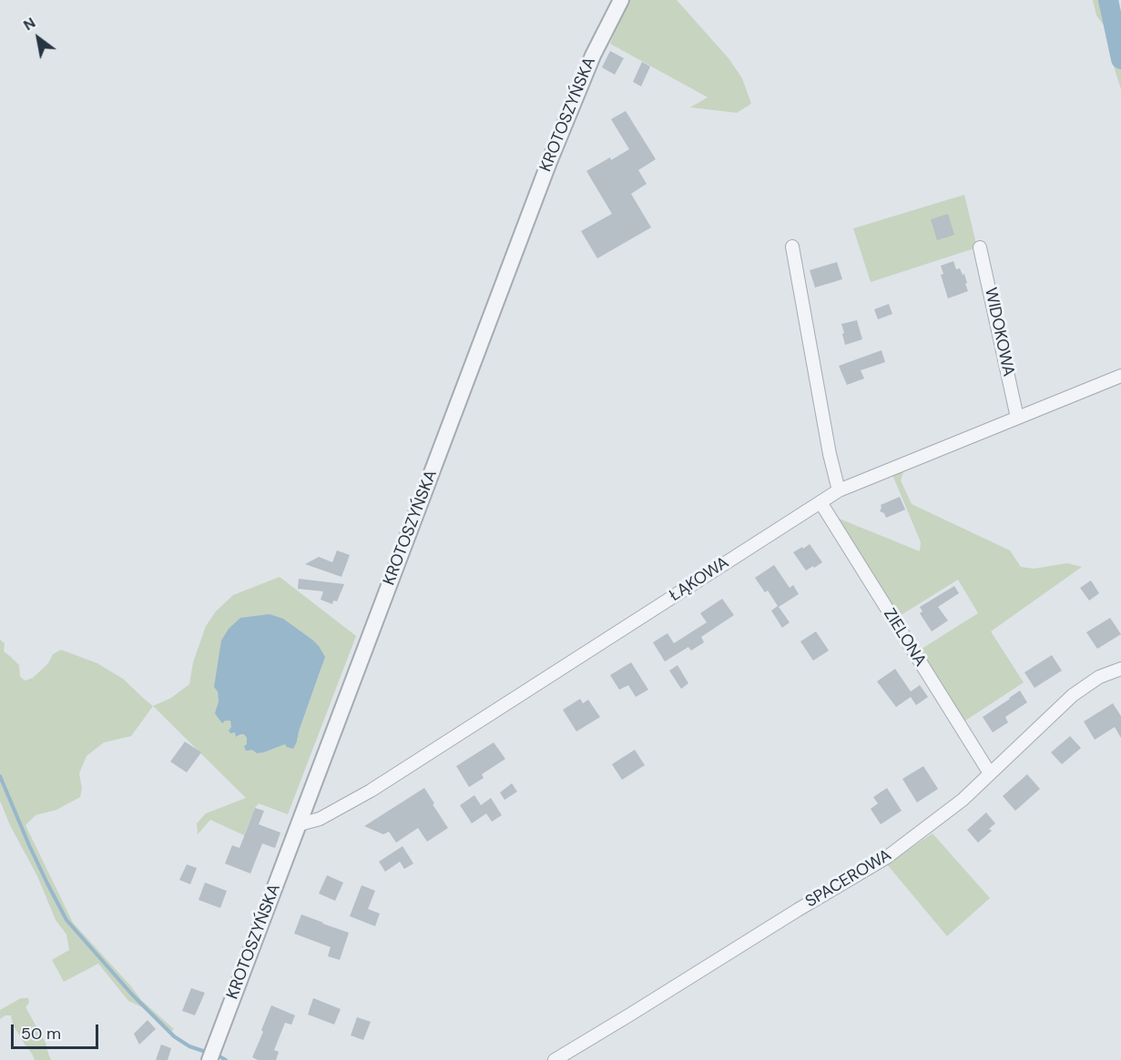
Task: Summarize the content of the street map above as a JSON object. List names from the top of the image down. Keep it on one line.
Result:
{"streets":{"street":["KROTOSZYŃSKA","WIDOKOWA","ŁĄKOWA","ZIELONA","SPACEROWA"]},"crossings":[["KROTOSZYŃSKA","ŁĄKOWA"],["WIDOKOWA","ŁĄKOWA"],["ŁĄKOWA","ZIELONA"],["ZIELONA","SPACEROWA"]],"scale_bar":"50 m","north":"top left"}
